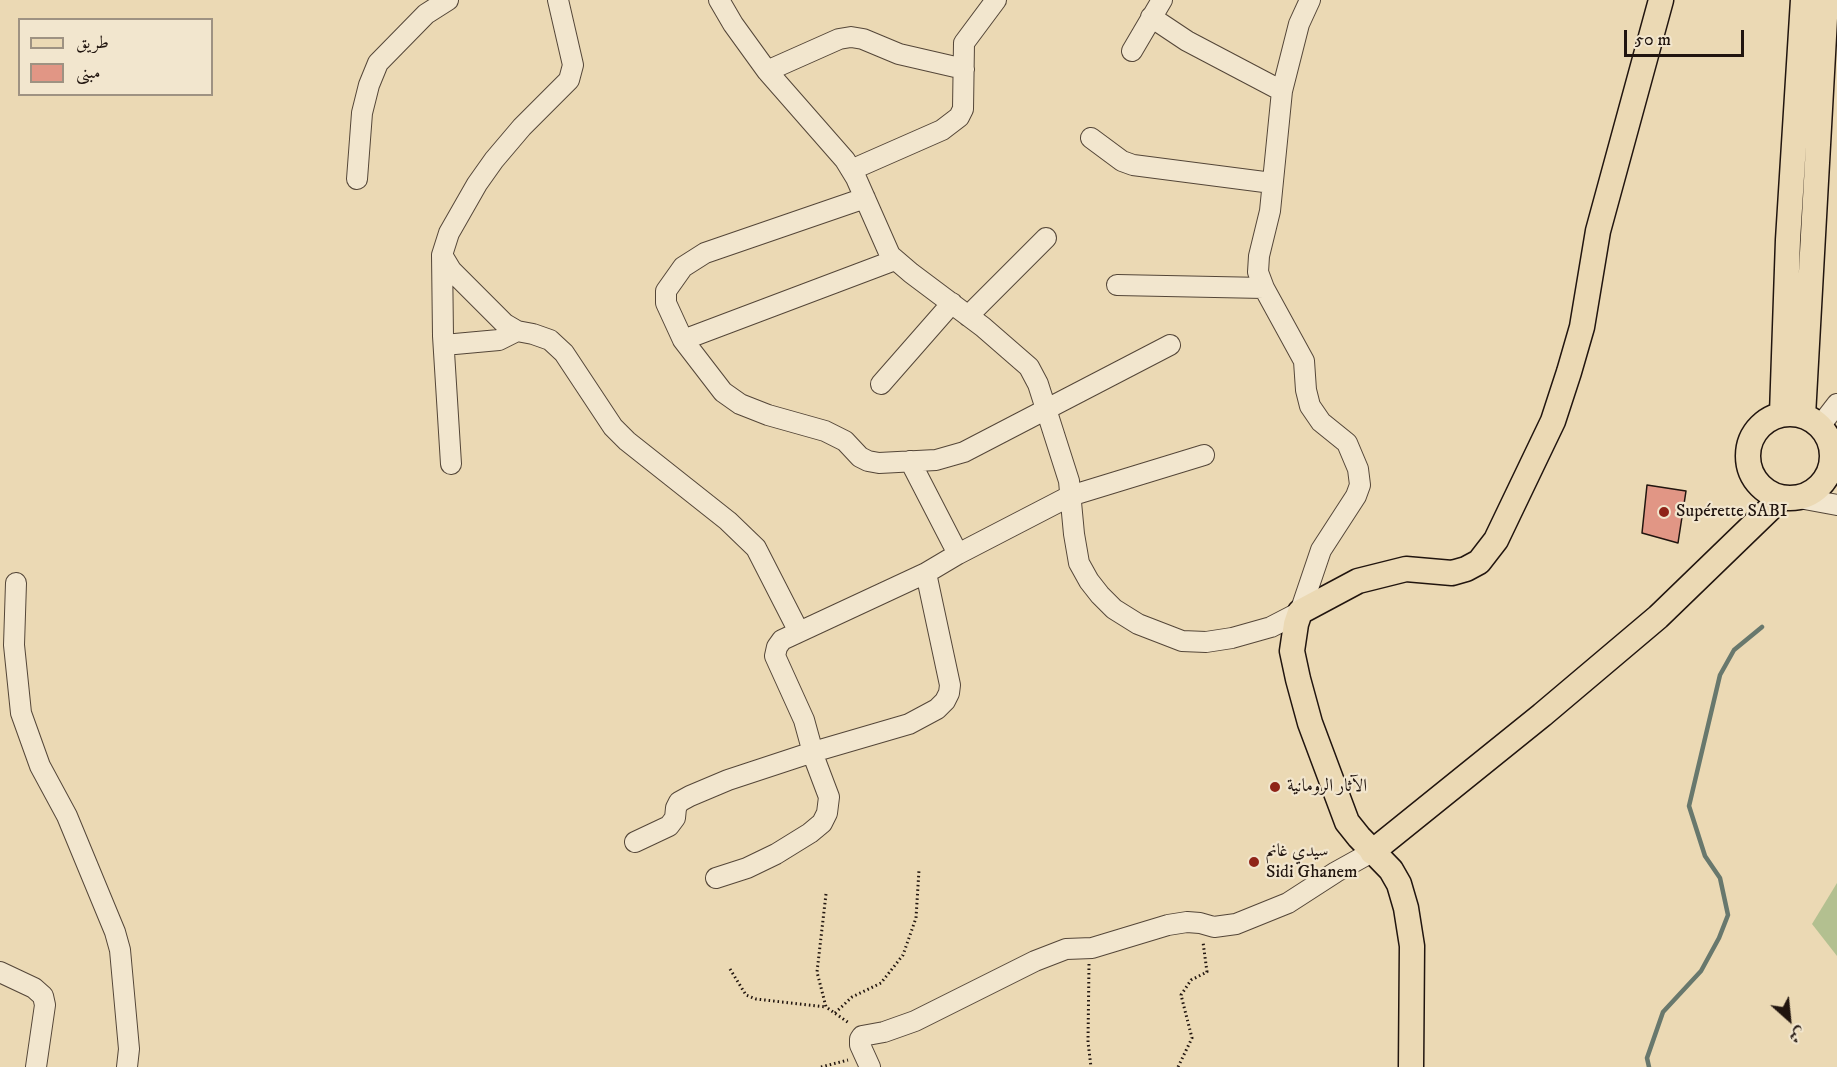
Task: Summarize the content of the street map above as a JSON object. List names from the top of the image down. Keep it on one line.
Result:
{"places":["Supérette SABI","الآثار الرومانية","سيدي غانم Sidi Ghanem"],"legend":["طريق","مبنى"],"scale_bar":"50 m","north":"bottom right"}
